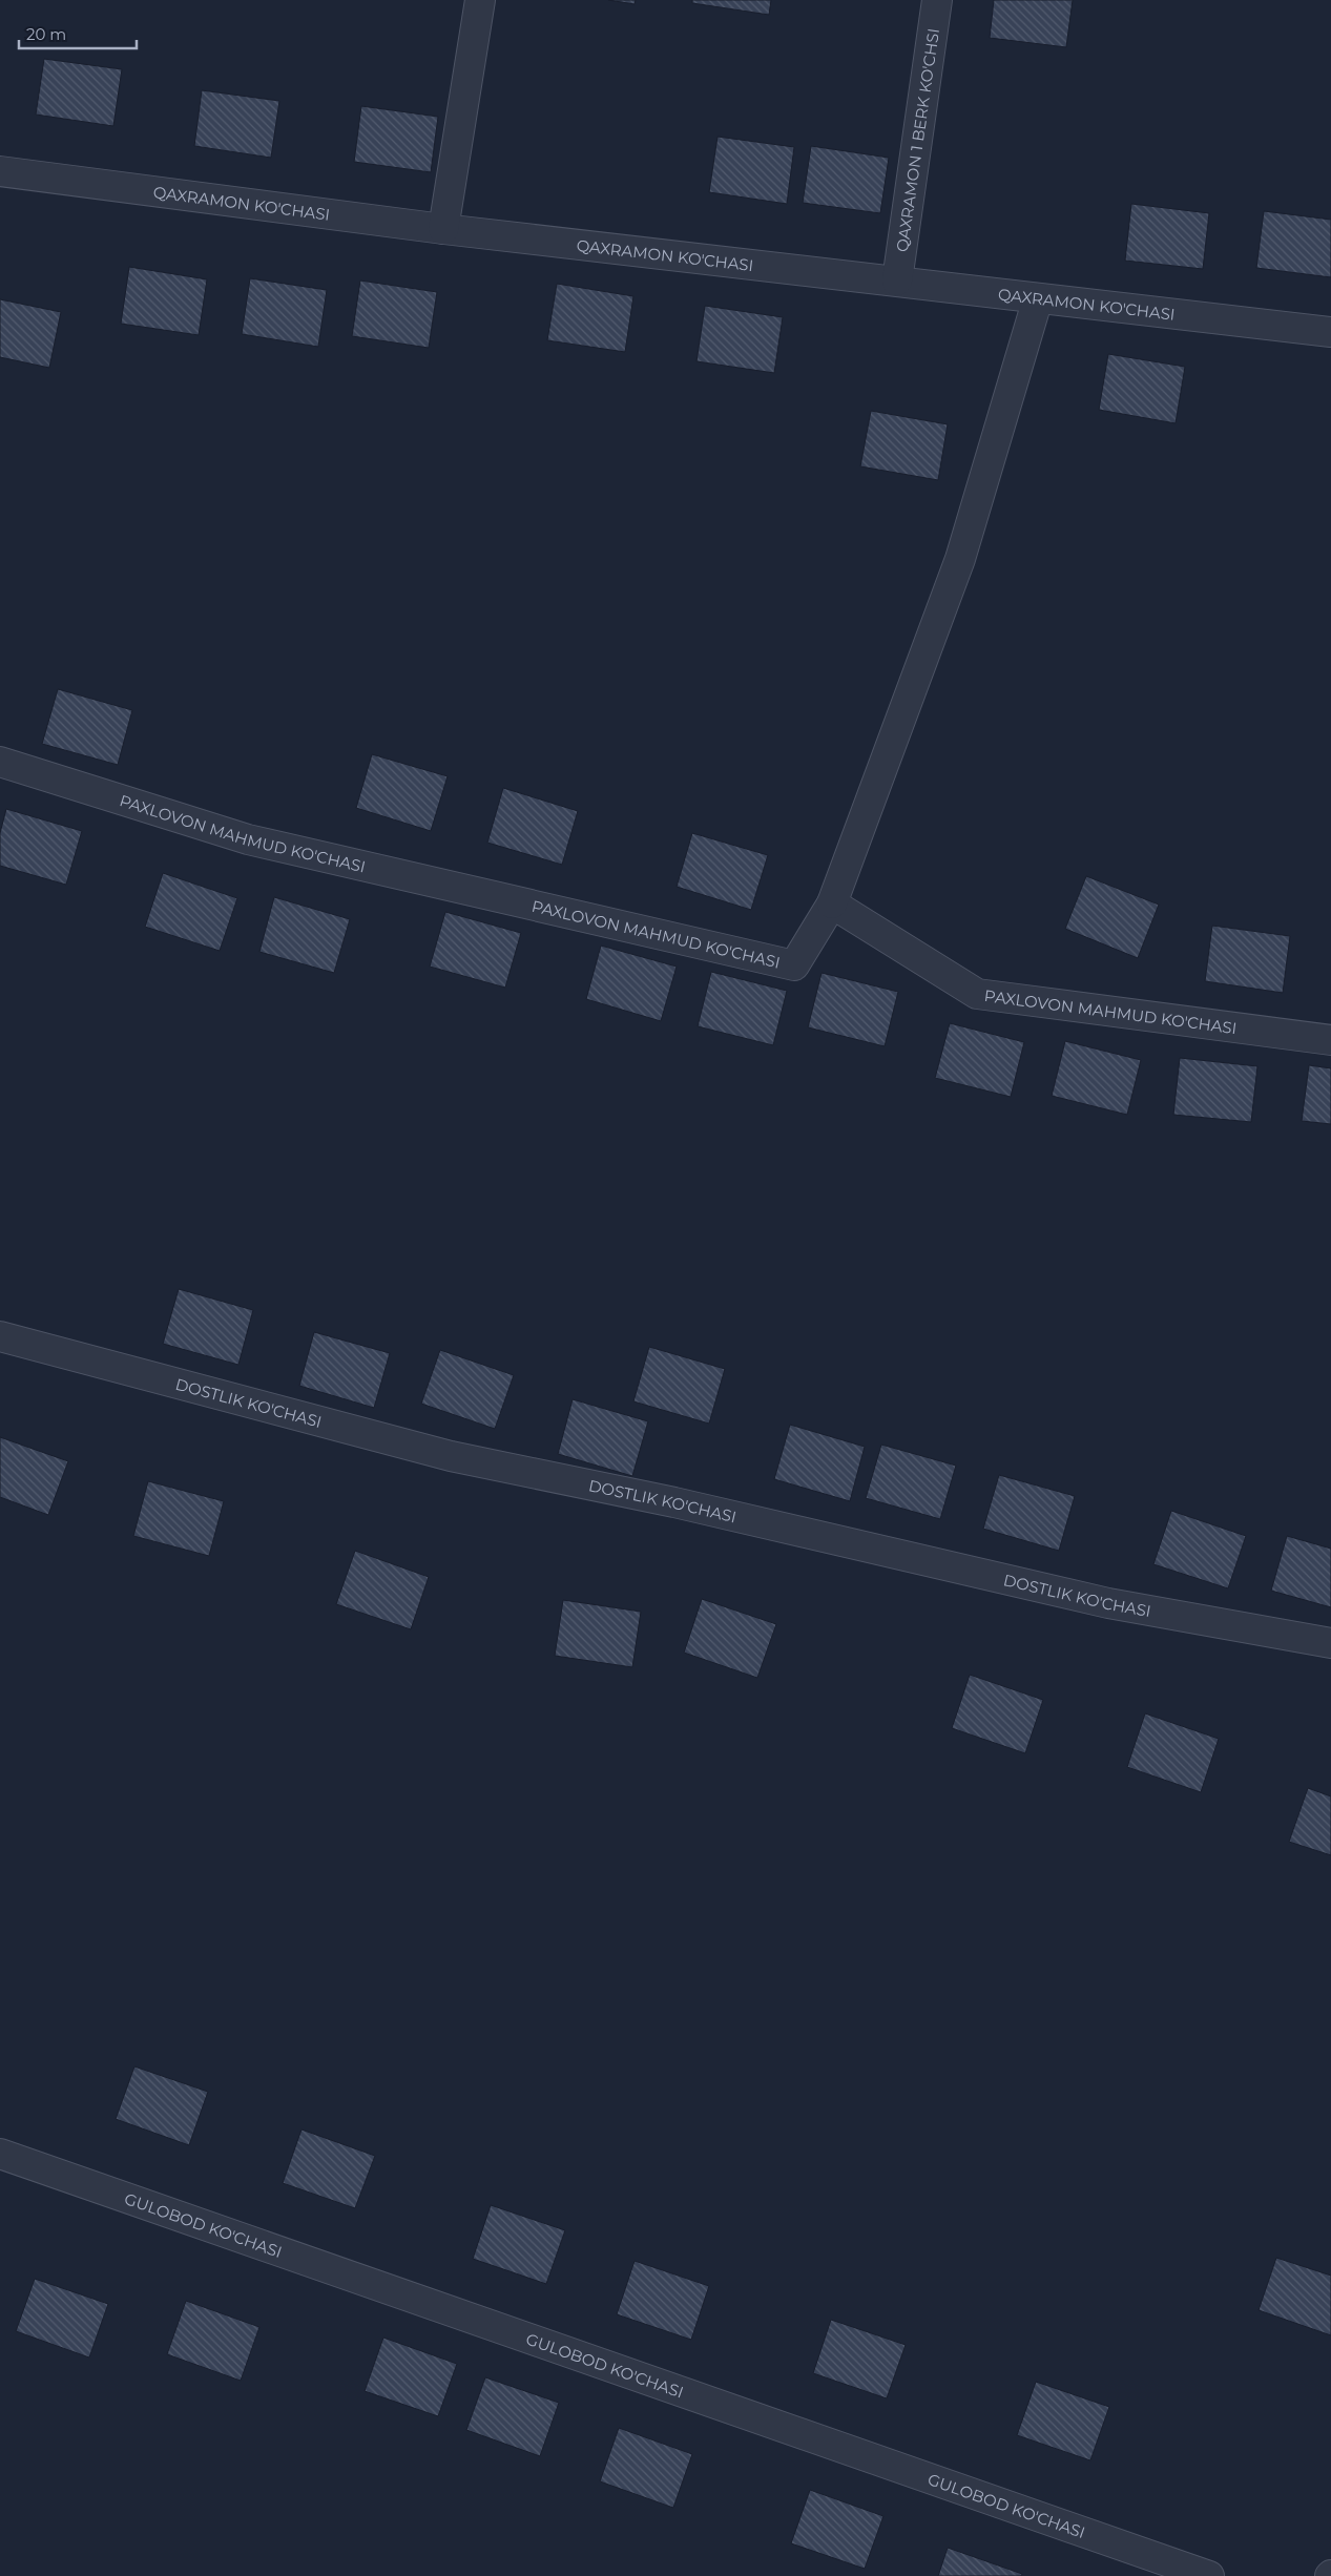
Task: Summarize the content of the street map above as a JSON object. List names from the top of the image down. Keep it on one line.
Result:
{"streets":{"street":["QAXRAMON 1 BERK KO'CHSI","QAXRAMON KO'CHASI","PAXLOVON MAHMUD KO'CHASI","DOSTLIK KO'CHASI","GULOBOD KO'CHASI"]},"crossings":[["QAXRAMON 1 BERK KO'CHSI","QAXRAMON KO'CHASI"]],"scale_bar":"20 m"}
